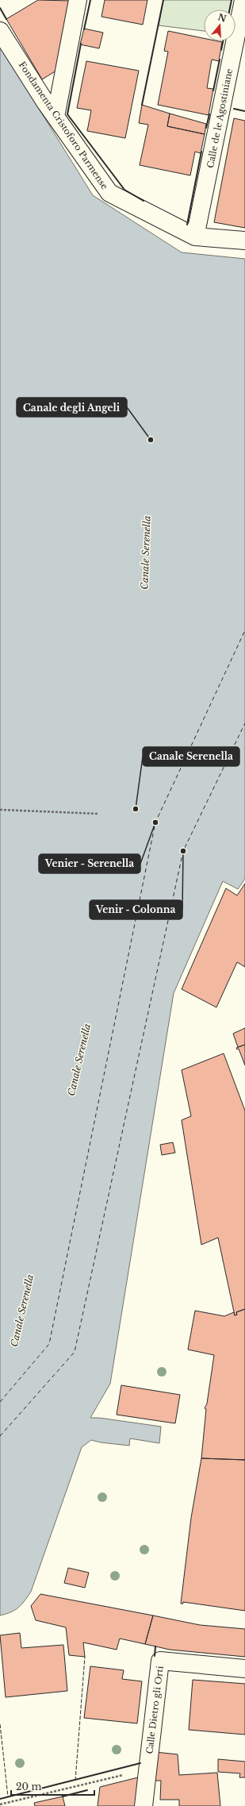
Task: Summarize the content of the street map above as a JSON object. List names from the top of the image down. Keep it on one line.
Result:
{"streets":{"street":["Calle de le Agostiniane","Fondamenta Cristoforo Parmense","Calle Dietro gli Orti"]},"crossings":[["Calle de le Agostiniane","Fondamenta Cristoforo Parmense"]],"water":["Canale Serenella"],"places":["Canale degli Angeli","Canale Serenella","Venier - Serenella","Venir - Colonna"],"scale_bar":"20 m","north":"top"}
